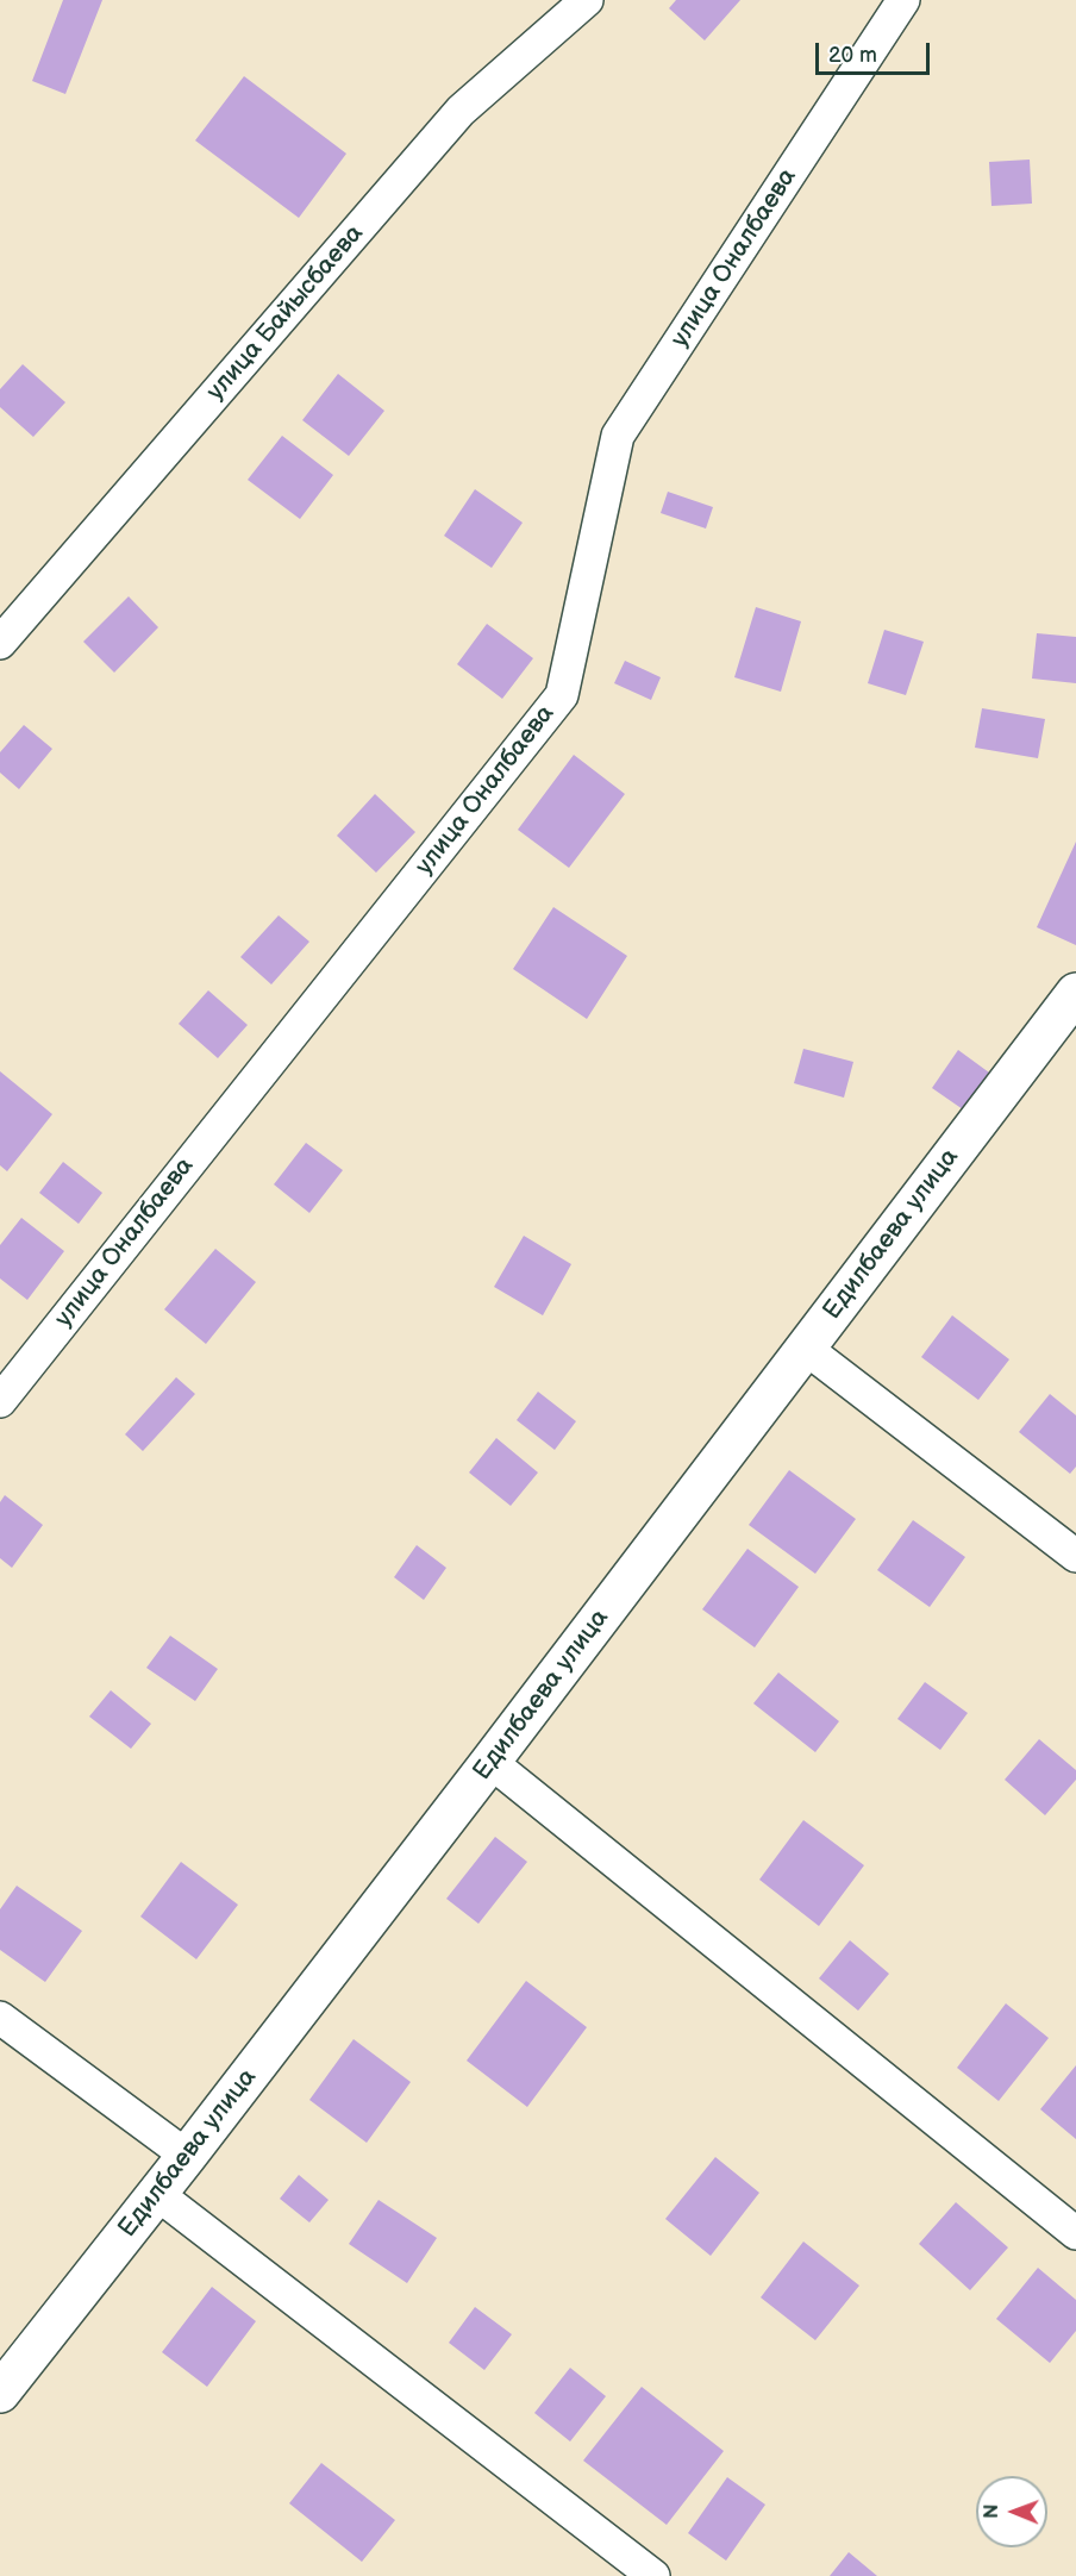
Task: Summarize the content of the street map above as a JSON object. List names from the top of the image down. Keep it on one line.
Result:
{"streets":{"street":["улица Оналбаева","улица Байысбаева","Едилбаева улица"]},"scale_bar":"20 m","north":"left"}
